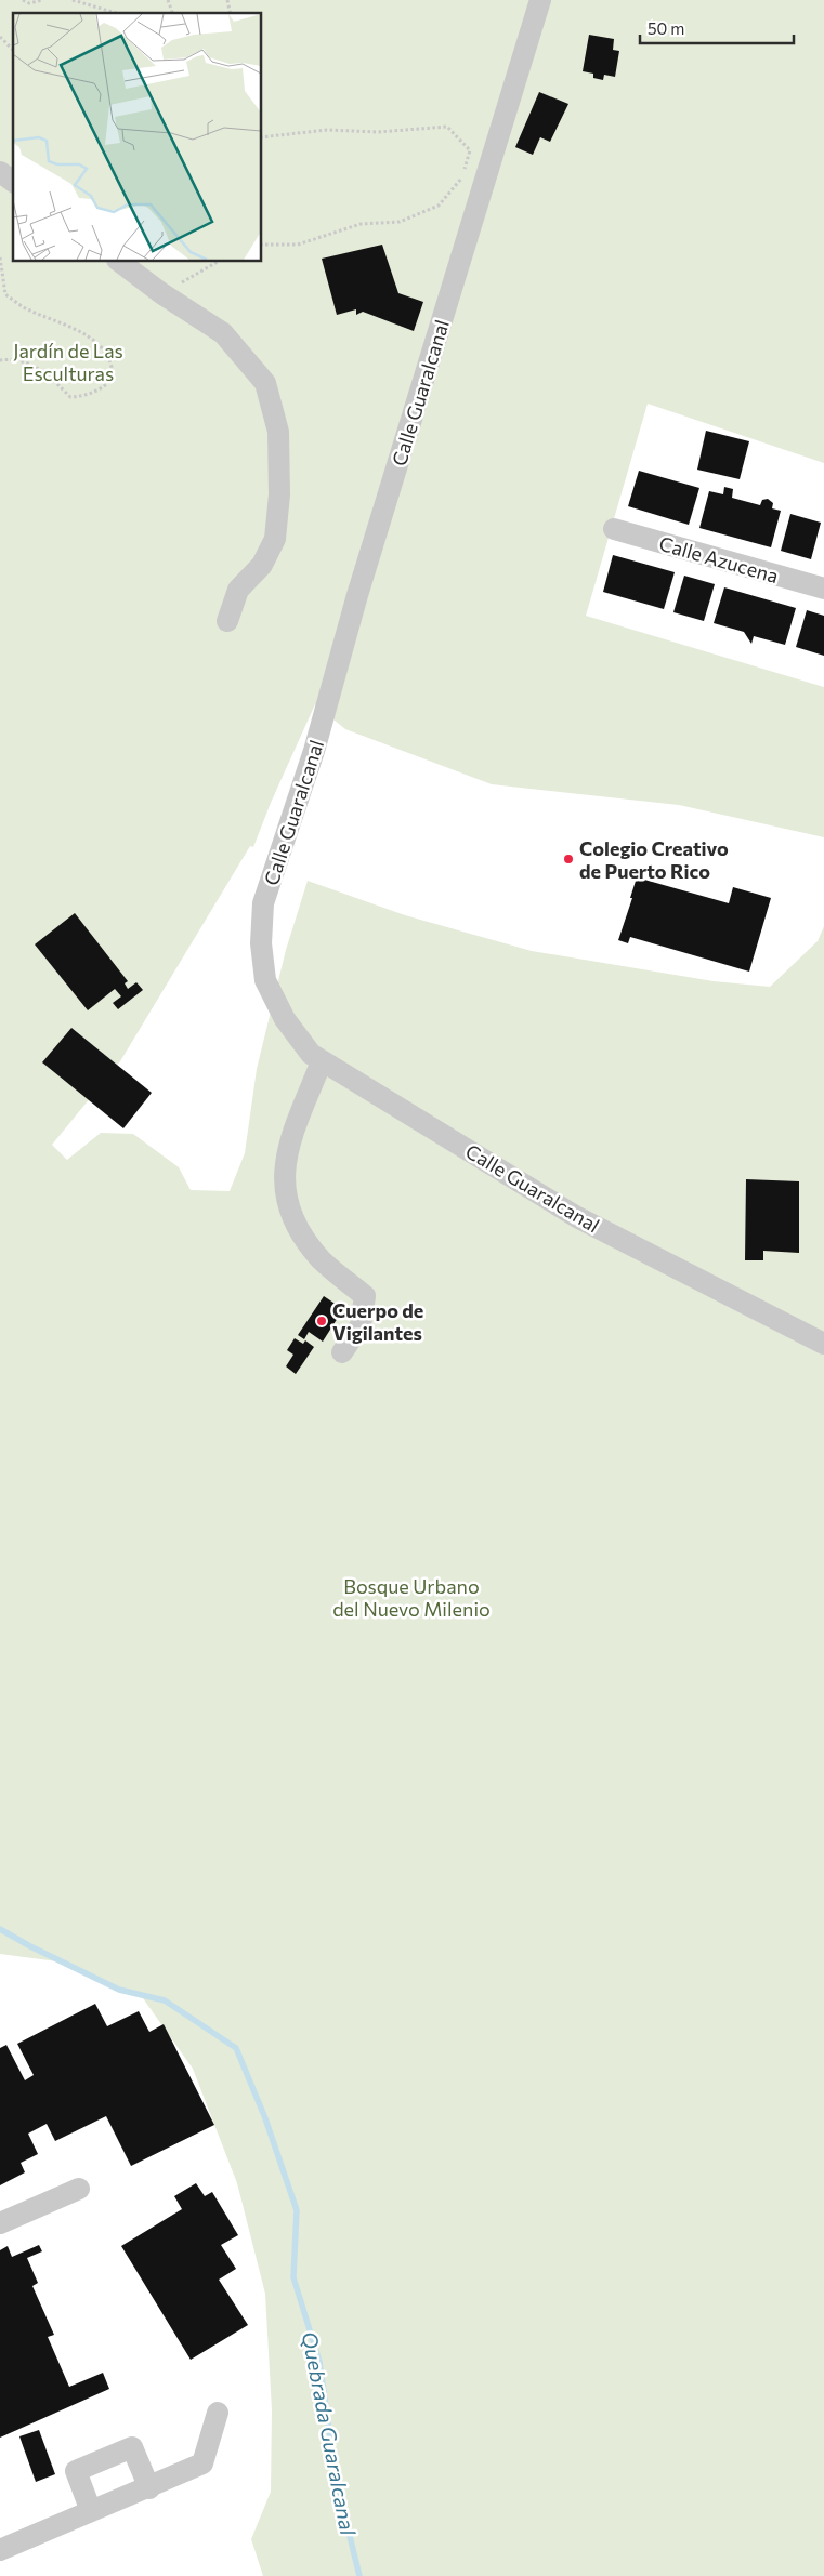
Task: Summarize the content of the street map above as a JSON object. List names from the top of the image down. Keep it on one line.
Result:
{"streets":{"street":["Calle Guaralcanal","Calle Azucena"]},"water":["Quebrada Guaralcanal"],"parks":["Jardín de Las Esculturas","Bosque Urbano del Nuevo Milenio"],"places":["Colegio Creativo de Puerto Rico","Cuerpo de Vigilantes"],"scale_bar":"50 m"}
